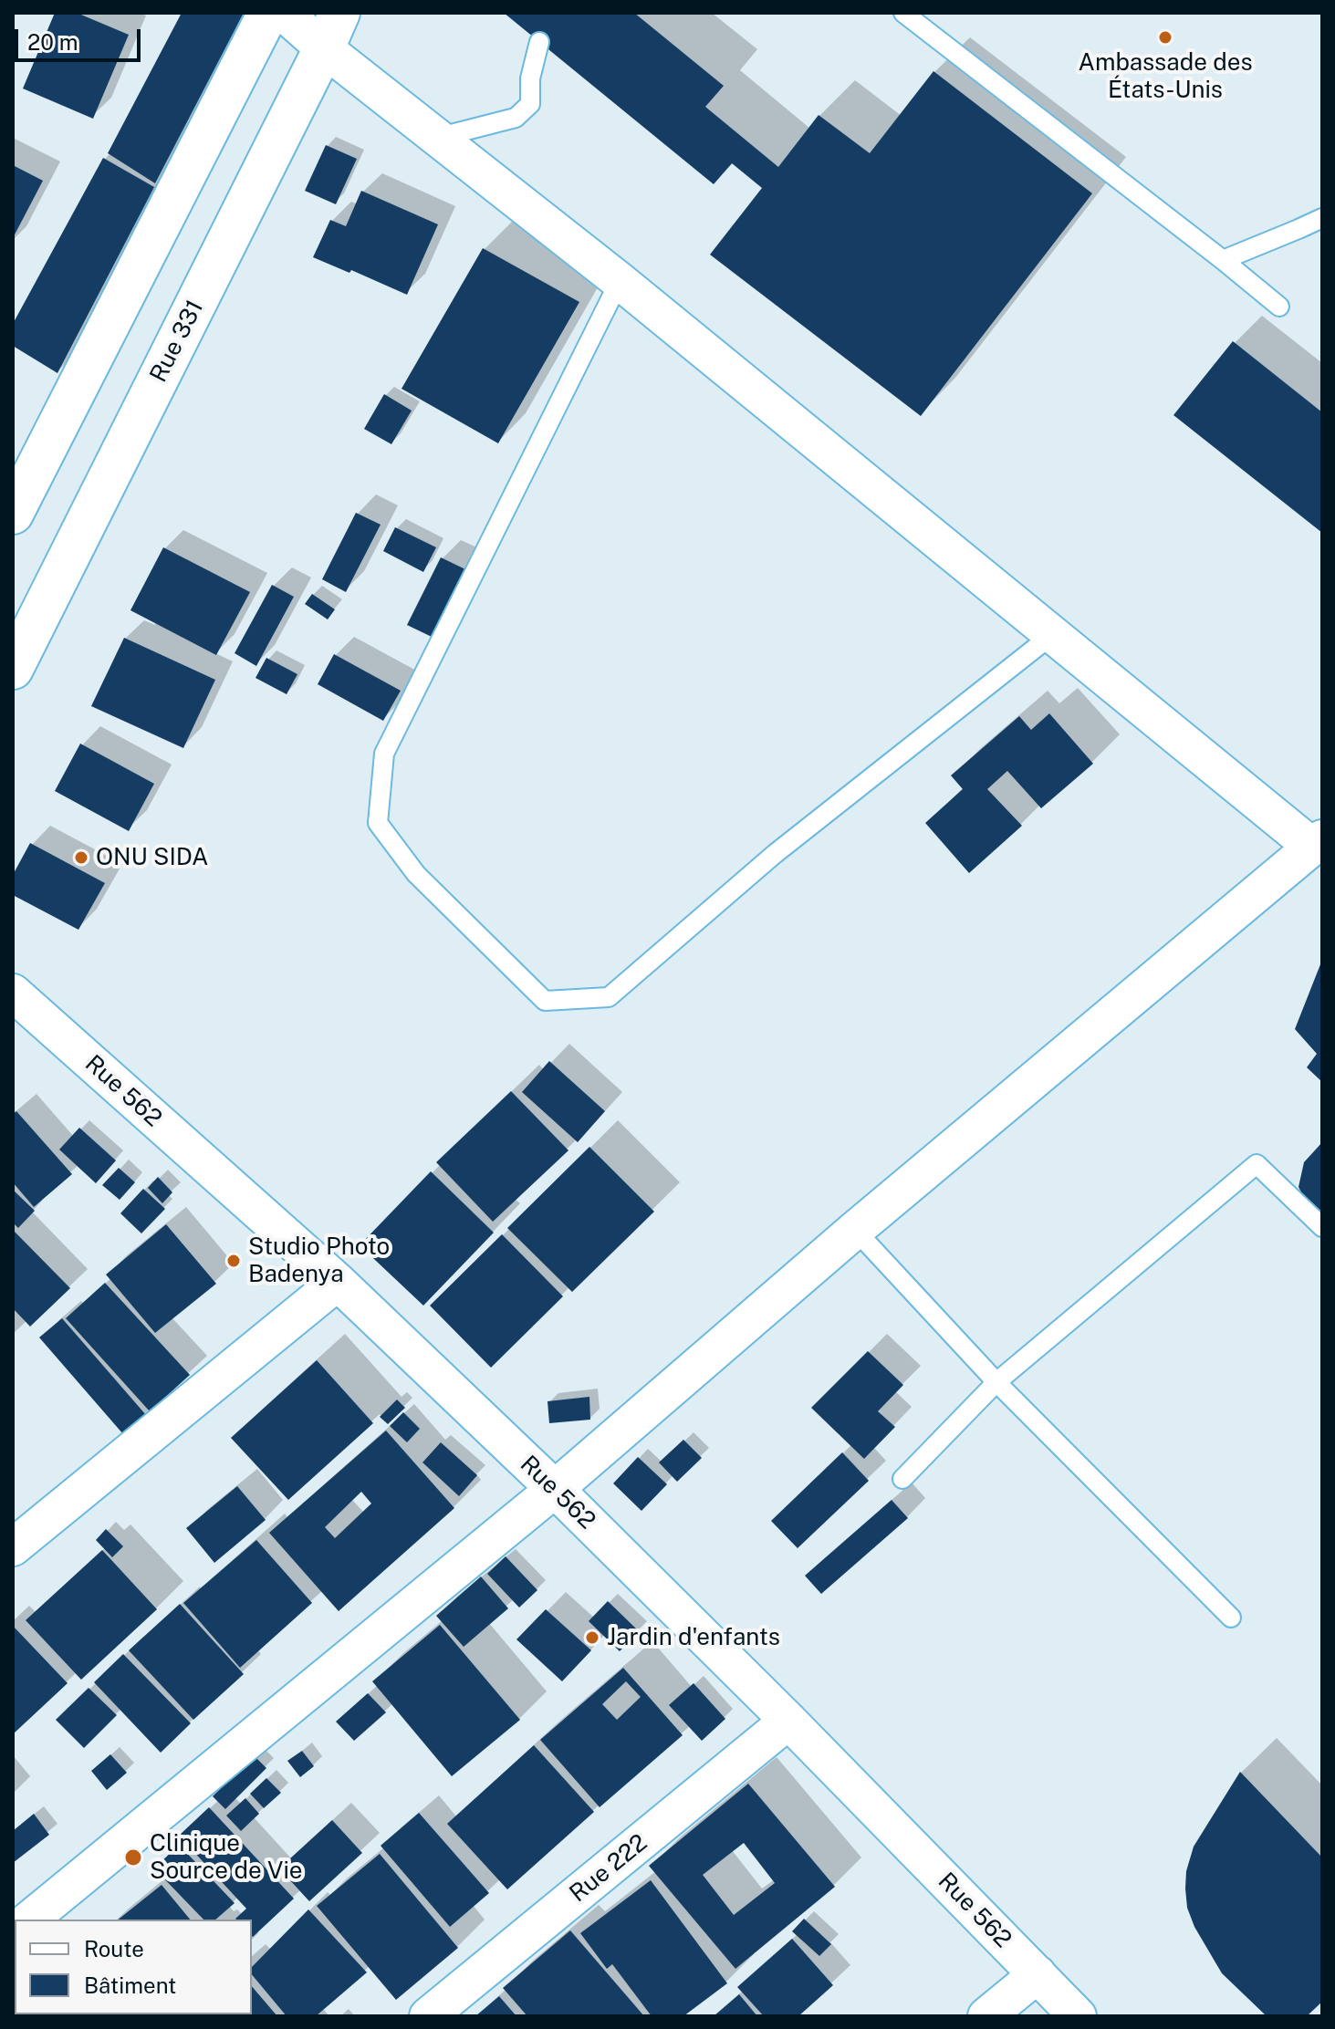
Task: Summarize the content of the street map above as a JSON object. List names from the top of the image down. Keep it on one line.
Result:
{"streets":{"street":["Rue 331","Rue 562","Rue 222"]},"crossings":[["Rue 562","Rue 222"]],"places":["Ambassade des États-Unis","ONU SIDA","Studio Photo Badenya","Jardin d'enfants","Clinique Source de Vie"],"legend":["Route","Bâtiment"],"scale_bar":"20 m"}
